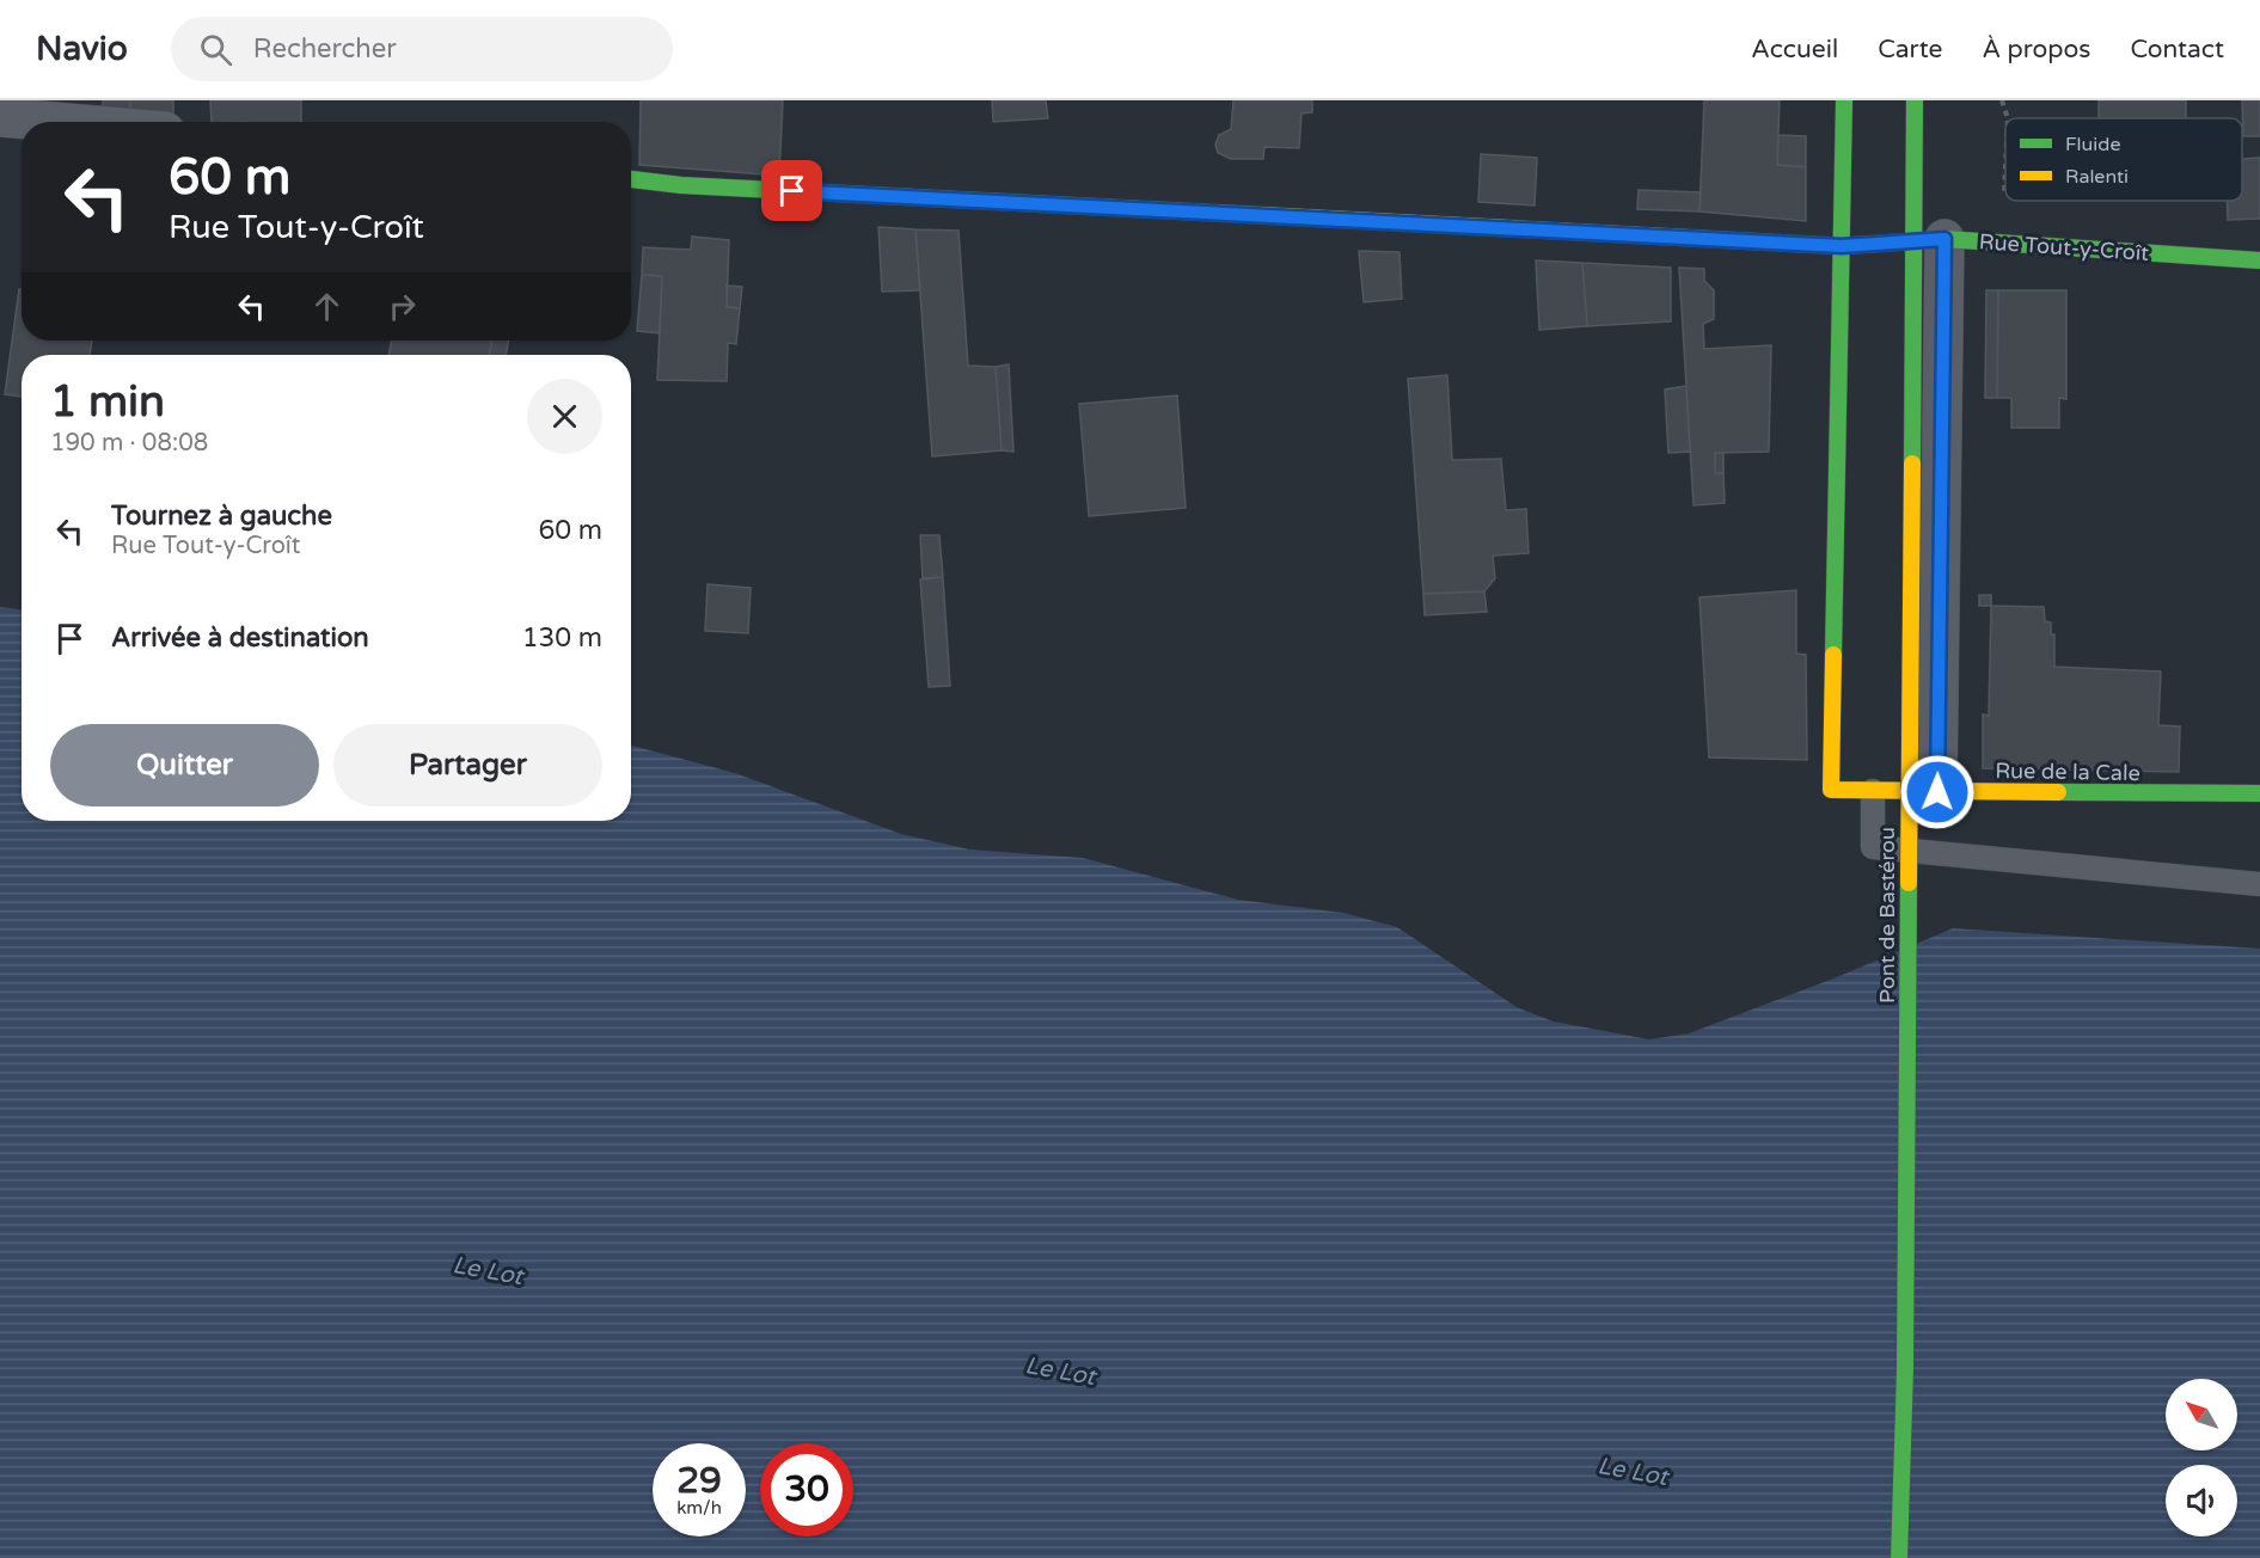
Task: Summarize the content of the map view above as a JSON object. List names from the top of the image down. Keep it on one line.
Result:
{"streets":{"street":["Rue Tout-y-Croît","Rue de la Cale","Pont de Bastérou"]},"crossings":[["Rue Tout-y-Croît","Rue de la Cale"]],"water":["Le Lot"],"legend":["Fluide","Ralenti"],"north":"top left","page":{"header":"Navio","search":"Rechercher","nav":["Accueil","Carte","À propos","Contact"],"turn":["60 m","Rue Tout-y-Croît"],"heading":["1 min","190 m · 08:08"],"list":[{"name":"Tournez à gauche","note":"Rue Tout-y-Croît","value":"60 m"},{"name":"Arrivée à destination","value":"130 m"}],"buttons":["Quitter","Partager"],"speed":"29 km/h","limit":"30"}}
